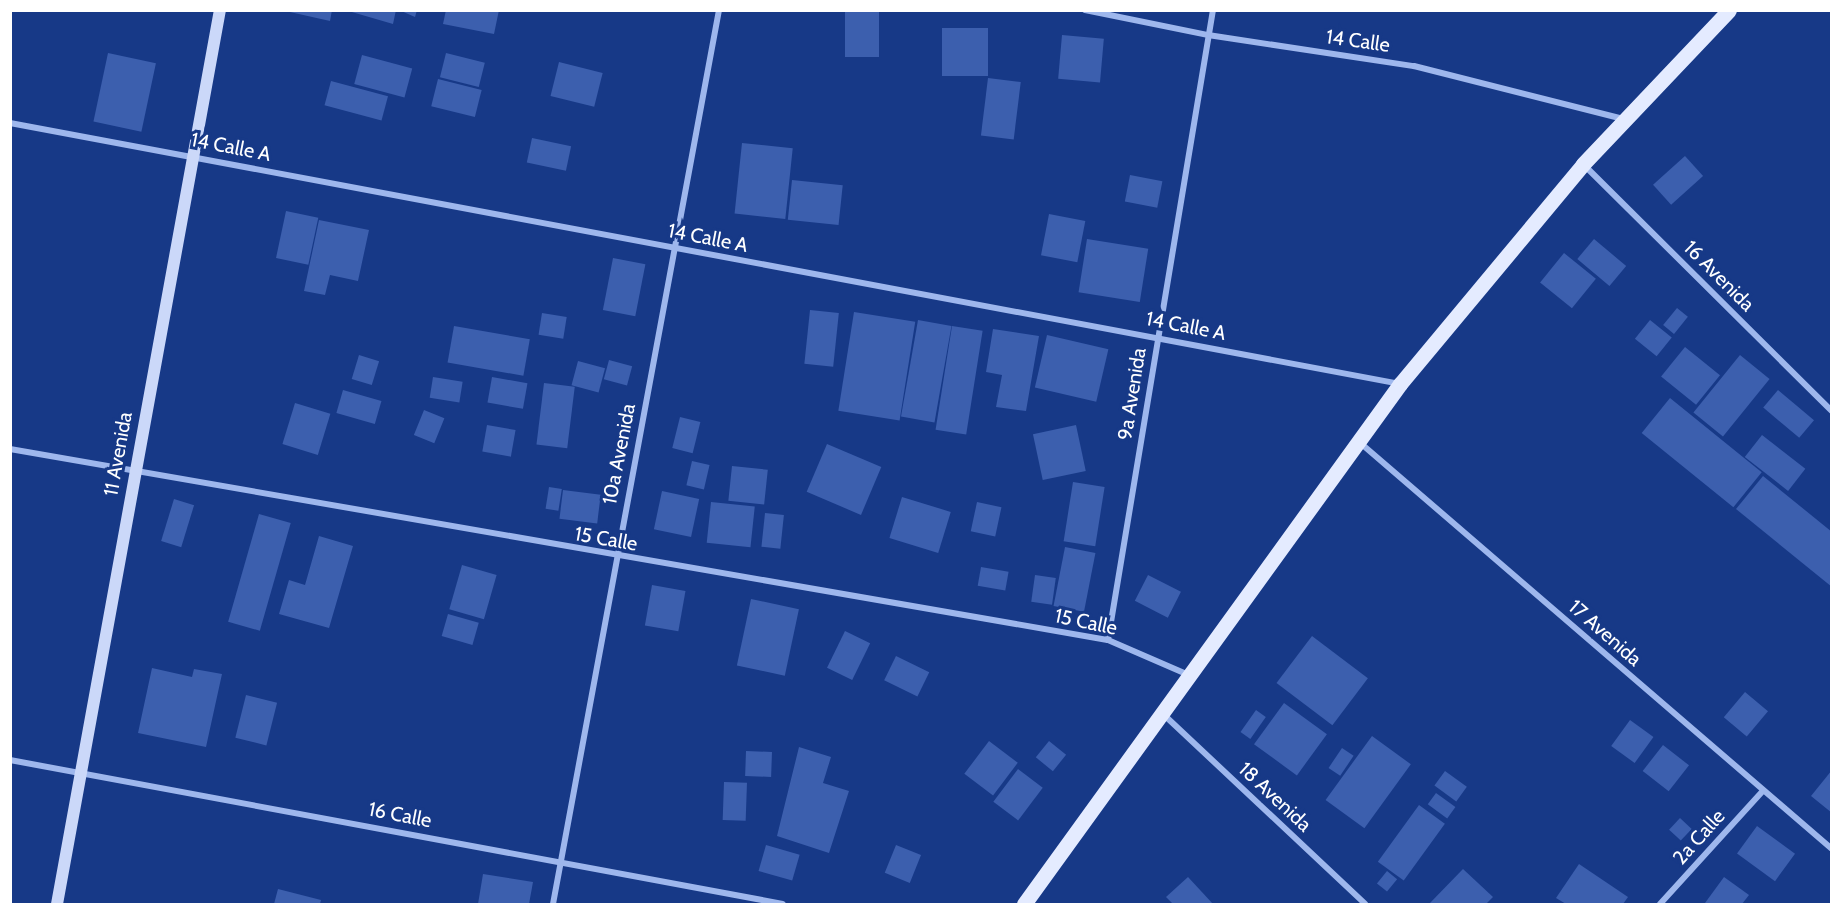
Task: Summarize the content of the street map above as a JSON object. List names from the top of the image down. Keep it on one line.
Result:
{"streets":{"street":["14 Calle","14 Calle A","16 Avenida","9a Avenida","11 Avenida","10a Avenida","15 Calle","17 Avenida","18 Avenida","16 Calle","2a Calle"]},"crossings":[["14 Calle","9a Avenida"],["14 Calle A","9a Avenida"],["14 Calle A","11 Avenida"],["14 Calle A","10a Avenida"],["9a Avenida","15 Calle"],["11 Avenida","15 Calle"],["11 Avenida","16 Calle"],["10a Avenida","15 Calle"],["10a Avenida","16 Calle"],["17 Avenida","2a Calle"]]}
